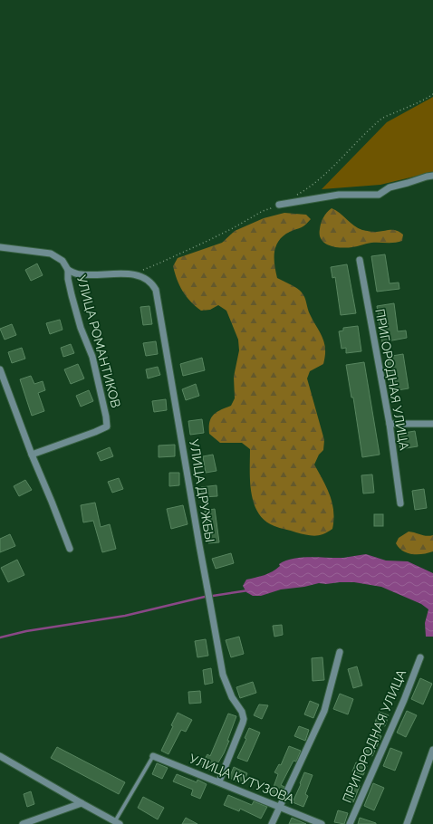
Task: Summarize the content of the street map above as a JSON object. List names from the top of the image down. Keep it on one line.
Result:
{"streets":{"street":["УЛИЦА РОМАНТИКОВ","ПРИГОРОДНАЯ УЛИЦА","УЛИЦА ДРУЖБЫ","УЛИЦА КУТУЗОВА"]},"crossings":[["УЛИЦА РОМАНТИКОВ","УЛИЦА ДРУЖБЫ"],["УЛИЦА ДРУЖБЫ","УЛИЦА КУТУЗОВА"]]}
